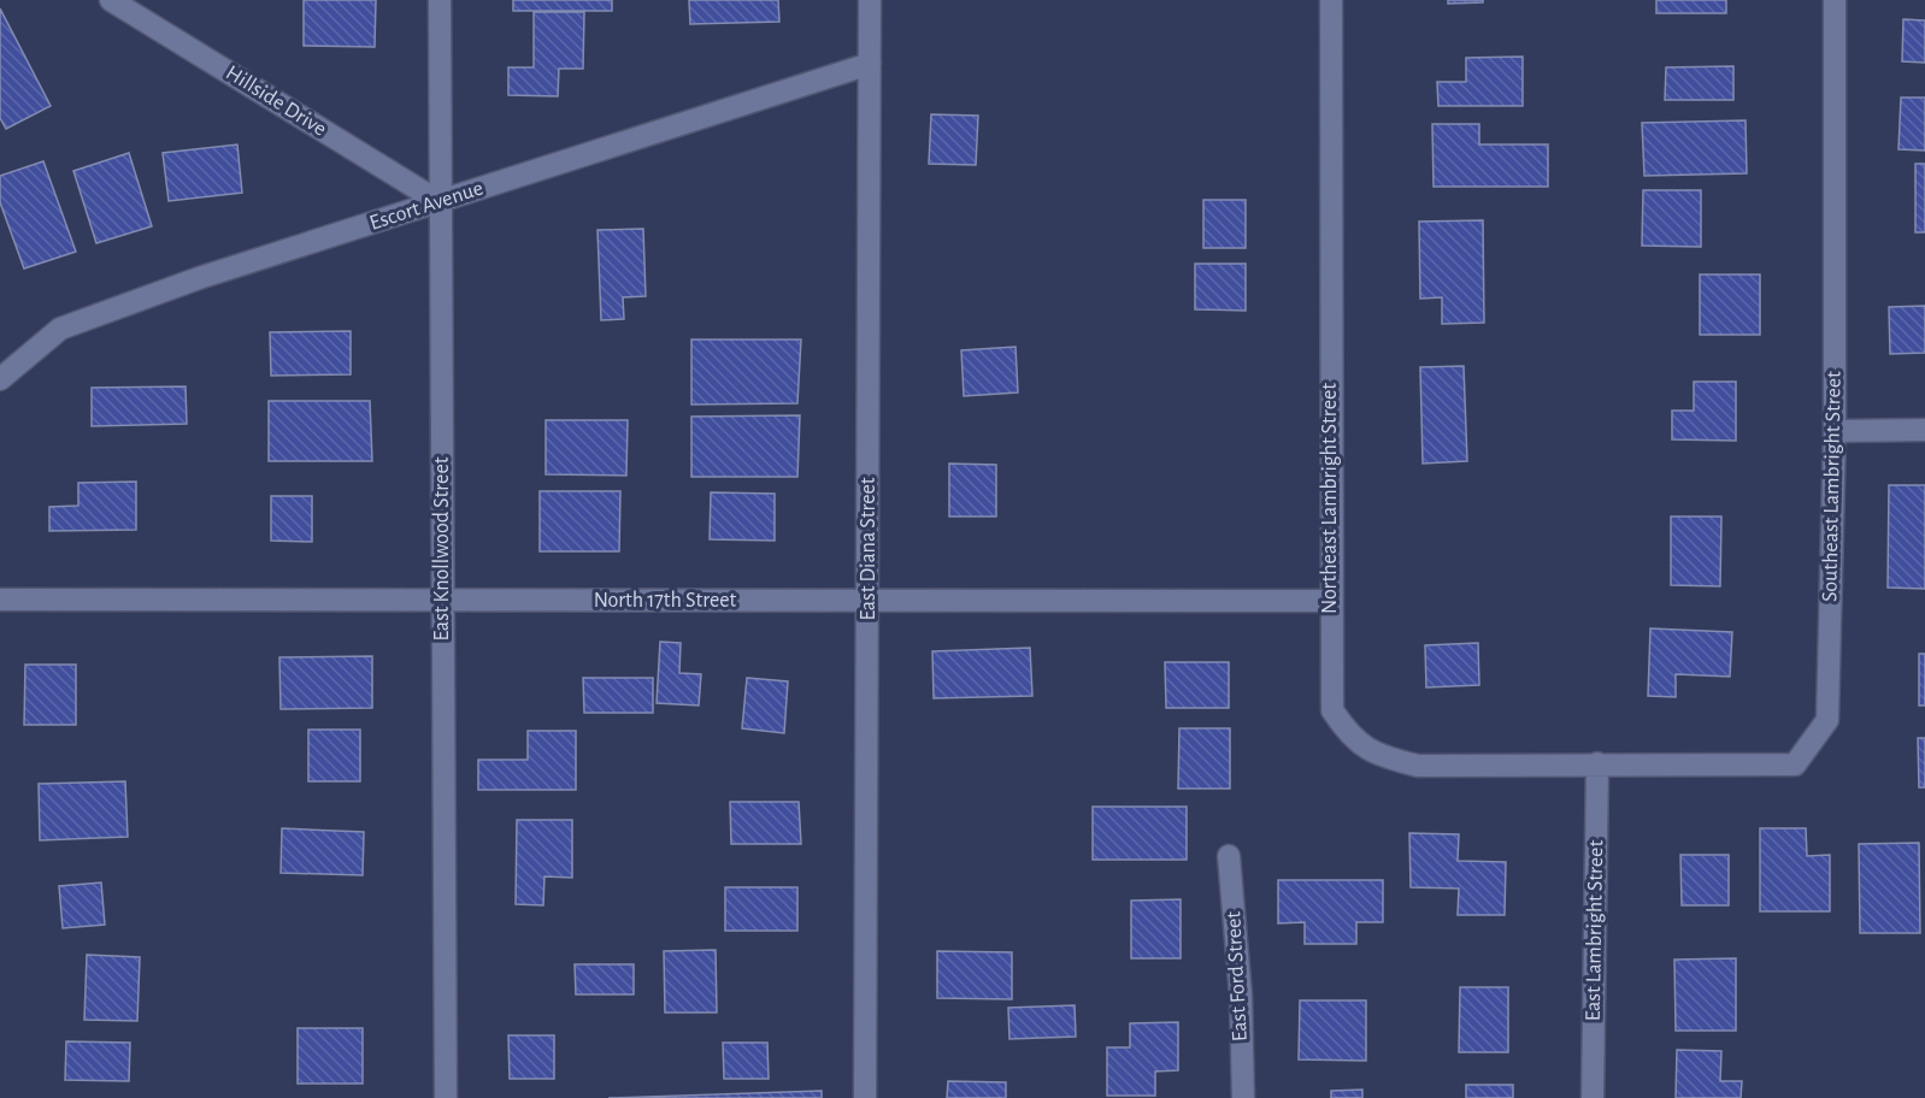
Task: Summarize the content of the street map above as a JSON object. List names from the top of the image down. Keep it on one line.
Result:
{"streets":{"street":["Hillside Drive","Escort Avenue","Southeast Lambright Street","Northeast Lambright Street","East Knollwood Street","East Diana Street","North 17th Street","East Lambright Street","East Ford Street"]},"crossings":[["Hillside Drive","Escort Avenue"],["Hillside Drive","East Knollwood Street"],["Escort Avenue","East Knollwood Street"],["Escort Avenue","East Diana Street"],["Southeast Lambright Street","Northeast Lambright Street"],["Southeast Lambright Street","East Lambright Street"],["Northeast Lambright Street","North 17th Street"],["Northeast Lambright Street","East Lambright Street"],["East Knollwood Street","North 17th Street"],["East Diana Street","North 17th Street"]]}
